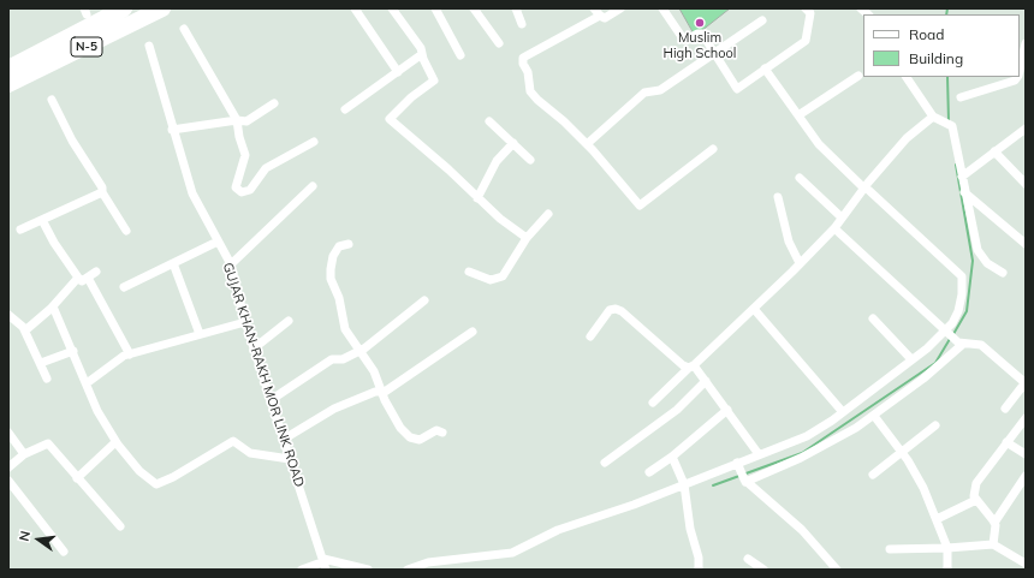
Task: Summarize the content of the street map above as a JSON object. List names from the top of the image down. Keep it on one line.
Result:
{"streets":{"highway":["N-5"],"street":["GUJAR KHAN-RAKH MOR LINK ROAD"]},"places":["Muslim High School"],"legend":["Road","Building"],"north":"left"}
